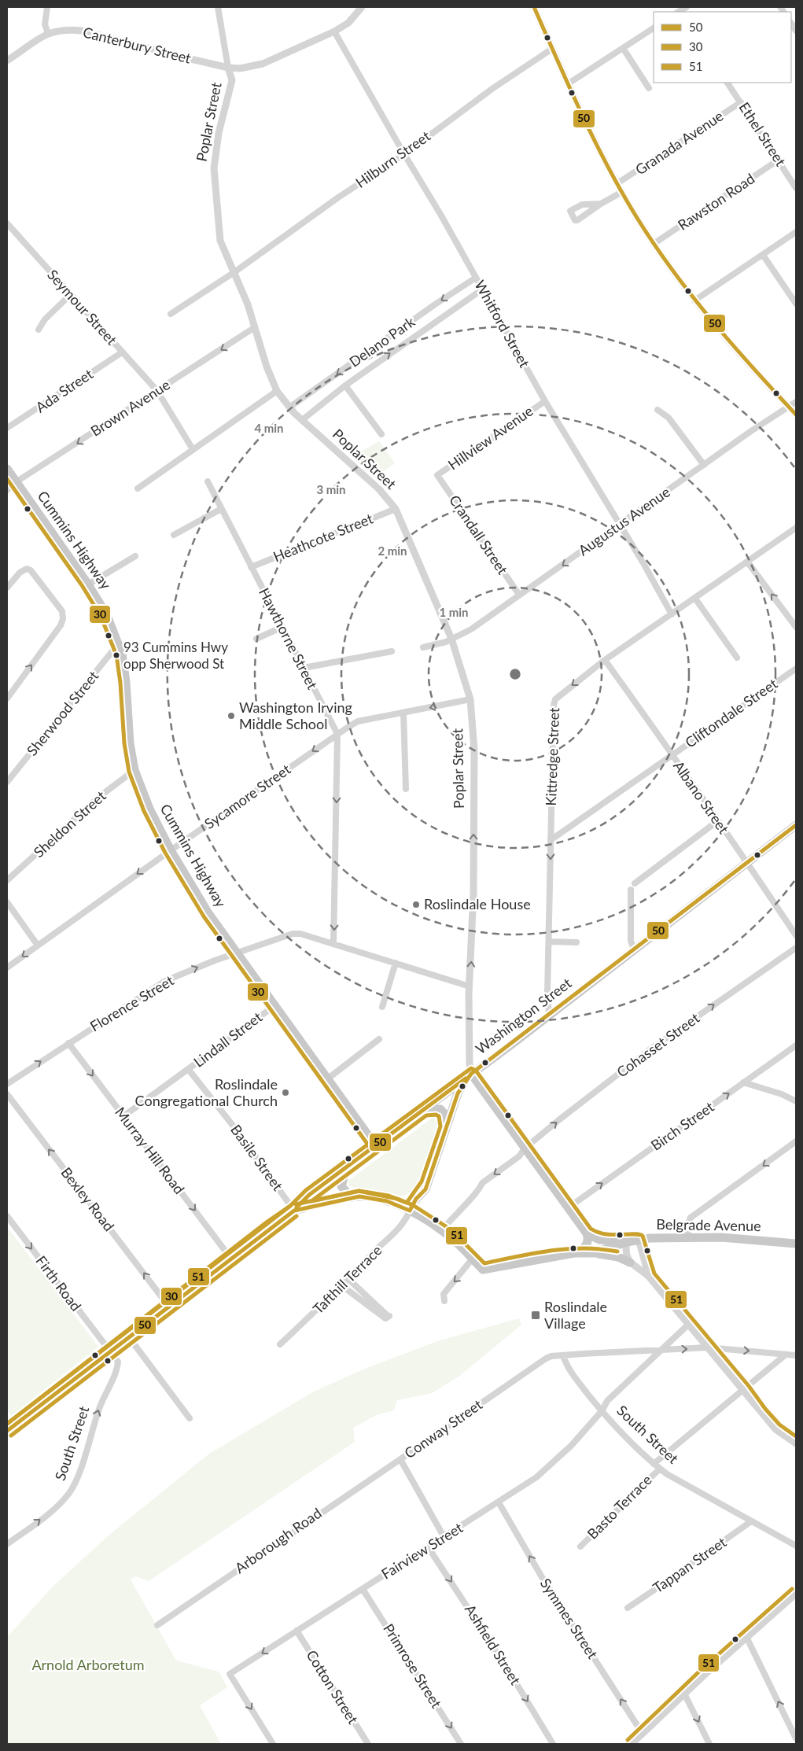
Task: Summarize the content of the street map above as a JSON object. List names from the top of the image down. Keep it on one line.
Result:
{"streets":{"main road":["Cummins Highway","Washington Street","Belgrade Avenue"],"street":["Canterbury Street","Poplar Street","Ethel Street","Granada Avenue","Hilburn Street","Rawston Road","Seymour Street","Whitford Street","Delano Park","Ada Street","Brown Avenue","Hillview Avenue","Augustus Avenue","Crandall Street","Heathcote Street","Hawthorne Street","Sherwood Street","Cliftondale Street","Kittredge Street","Sycamore Street","Albano Street","Sheldon Street","Florence Street","Lindall Street","Cohasset Street","Birch Street","Murray Hill Road","Basile Street","Bexley Road","Tafthill Terrace","Firth Road","Conway Street","South Street","Basto Terrace","Arborough Road","Fairview Street","Tappan Street","Symmes Street","Ashfield Street","Primrose Street","Cotton Street"]},"crossings":[["Canterbury Street","Poplar Street"],["Poplar Street","Hilburn Street"],["Poplar Street","Whitford Street"],["Poplar Street","Delano Park"],["Poplar Street","Brown Avenue"],["Poplar Street","Augustus Avenue"],["Poplar Street","Heathcote Street"],["Poplar Street","Sycamore Street"],["Poplar Street","Florence Street"],["Poplar Street","Washington Street"],["Ethel Street","Granada Avenue"],["Ethel Street","Rawston Road"],["Hilburn Street","Whitford Street"],["Seymour Street","Ada Street"],["Seymour Street","Brown Avenue"],["Whitford Street","Delano Park"],["Whitford Street","Hillview Avenue"],["Whitford Street","Augustus Avenue"],["Whitford Street","Kittredge Street"],["Brown Avenue","Cummins Highway"],["Hillview Avenue","Crandall Street"],["Augustus Avenue","Crandall Street"],["Heathcote Street","Hawthorne Street"],["Cummins Highway","Sherwood Street"],["Cummins Highway","Sycamore Street"],["Cummins Highway","Sheldon Street"],["Cummins Highway","Florence Street"],["Cummins Highway","Washington Street"],["Cummins Highway","Lindall Street"],["Hawthorne Street","Sycamore Street"],["Hawthorne Street","Florence Street"],["Cliftondale Street","Kittredge Street"],["Cliftondale Street","Albano Street"],["Kittredge Street","Albano Street"],["Kittredge Street","Washington Street"],["Albano Street","Washington Street"],["Florence Street","Murray Hill Road"],["Washington Street","Murray Hill Road"],["Washington Street","Basile Street"],["Washington Street","Bexley Road"],["Washington Street","Firth Road"],["Washington Street","South Street"],["Lindall Street","Murray Hill Road"],["Lindall Street","Basile Street"],["Firth Road","South Street"],["Conway Street","South Street"],["Conway Street","Arborough Road"],["Conway Street","Fairview Street"],["South Street","Basto Terrace"],["South Street","Fairview Street"],["South Street","Tappan Street"],["Fairview Street","Symmes Street"],["Fairview Street","Ashfield Street"],["Fairview Street","Primrose Street"],["Fairview Street","Cotton Street"]],"one_way":["Brown Avenue","Hawthorne Street","Kittredge Street","Sycamore Street","Florence Street","Birch Street","Murray Hill Road","Bexley Road","Firth Road","South Street","Symmes Street","Ashfield Street","Primrose Street"],"parks":["Arnold Arboretum"],"places":{"other":["93 Cummins Hwy opp Sherwood St","Washington Irving Middle School","Roslindale House","Roslindale Congregational Church"],"transit":["Roslindale Village"]},"lines":["transit line 50","transit line 30","transit line 51"],"legend":["50","30","51"],"rings":["4 min","3 min","2 min","1 min"]}
